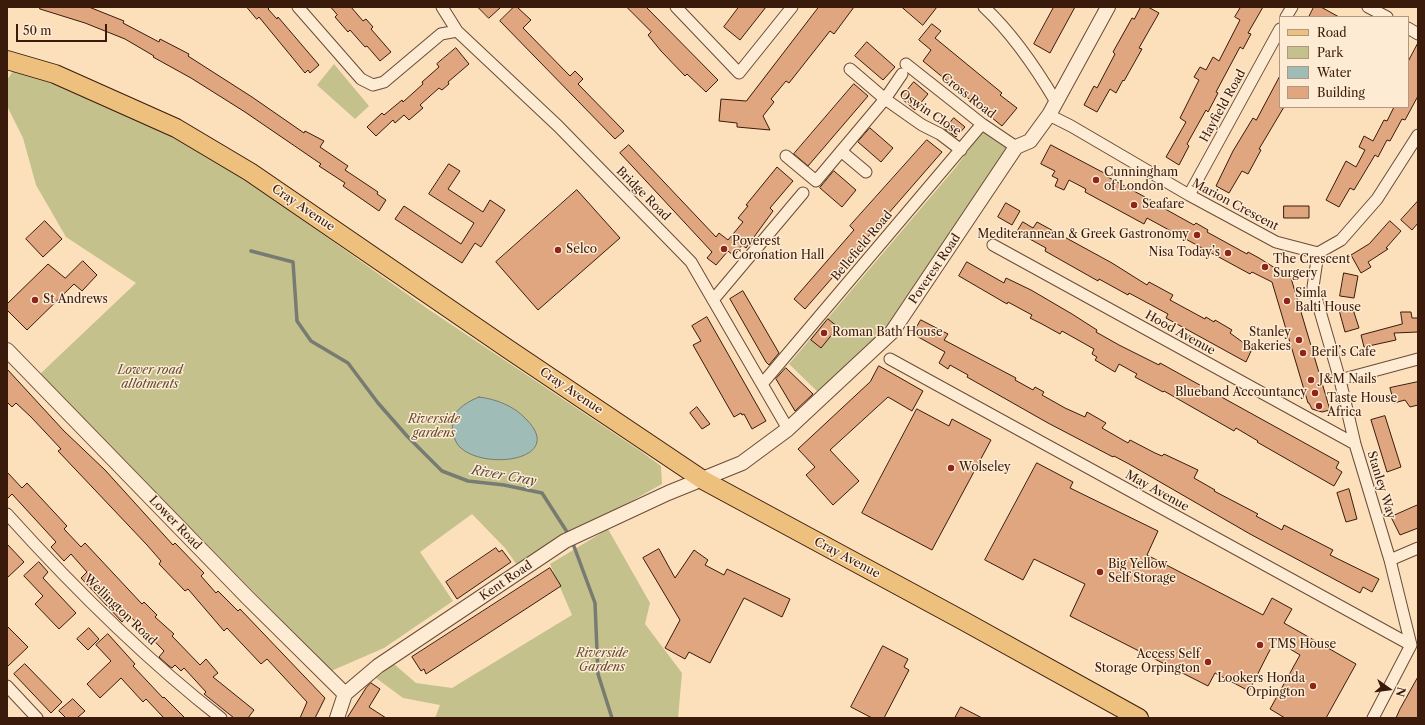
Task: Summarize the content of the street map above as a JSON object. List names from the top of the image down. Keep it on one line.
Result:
{"streets":{"main road":["Cray Avenue"],"street":["Cross Road","Hayfield Road","Oswin Close","Bridge Road","Marion Crescent","Bellefield Road","Poverest Road","Hood Avenue","Stanley Way","May Avenue","Lower Road","Kent Road","Wellington Road"]},"crossings":[["Cross Road","Bellefield Road"],["Cross Road","Poverest Road"],["Hayfield Road","Marion Crescent"],["Oswin Close","Bellefield Road"],["Bridge Road","Bellefield Road"],["Bridge Road","Poverest Road"],["Marion Crescent","Poverest Road"],["Marion Crescent","Stanley Way"],["Cray Avenue","Poverest Road"],["Cray Avenue","Kent Road"],["Poverest Road","Kent Road"],["Hood Avenue","Stanley Way"],["Stanley Way","May Avenue"],["Lower Road","Kent Road"]],"water":["River Cray"],"parks":["Lower road allotments","Riverside gardens","Riverside Gardens"],"places":["Cunningham of London","Seafare","Mediterannean & Greek Gastronomy","Poverest Coronation Hall","Selco","Nisa Today’s","The Crescent Surgery","St Andrews","Simla Balti House","Roman Bath House","Stanley Bakeries","Beril’s Cafe","J&M Nails","Blueband Accountancy","Taste House Africa","Wolseley","Big Yellow Self Storage","TMS House","Access Self Storage Orpington","Lookers Honda Orpington"],"legend":["Road","Park","Water","Building"],"scale_bar":"50 m","north":"right"}
